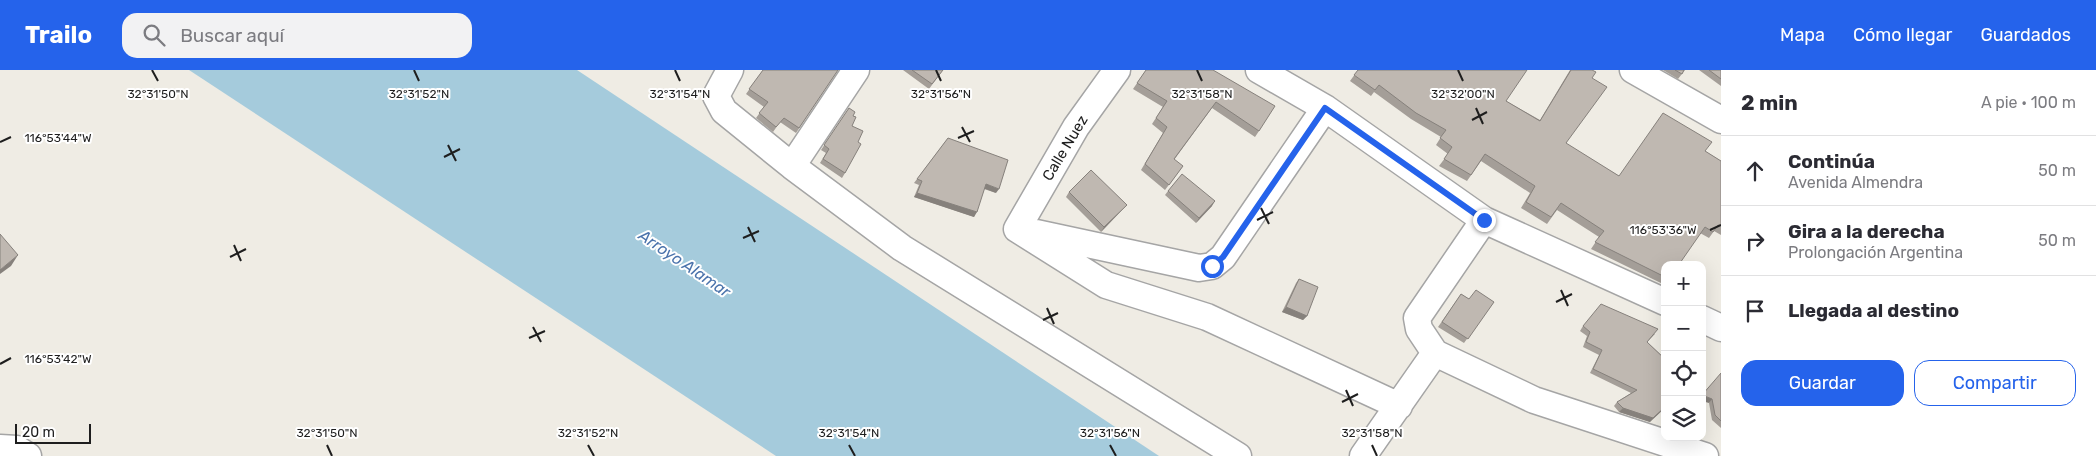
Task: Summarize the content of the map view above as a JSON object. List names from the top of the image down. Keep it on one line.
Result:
{"streets":{"street":["Calle Nuez"]},"water":["Arroyo Alamar"],"scale_bar":"20 m","page":{"header":"Trailo","search":"Buscar aquí","nav":["Mapa","Cómo llegar","Guardados"],"heading":["2 min","A pie · 100 m"],"list":[["Continúa","Avenida Almendra","50 m"],["Gira a la derecha","Prolongación Argentina","50 m"],"Llegada al destino"],"map_buttons":["+","−"],"buttons":["Guardar","Compartir"],"scale":"20 m"},"coordinates":["32°31'50\"N","32°31'52\"N","32°31'54\"N","32°31'56\"N","32°31'58\"N","32°32'00\"N","116°53'44\"W","116°53'36\"W","116°53'42\"W"]}
